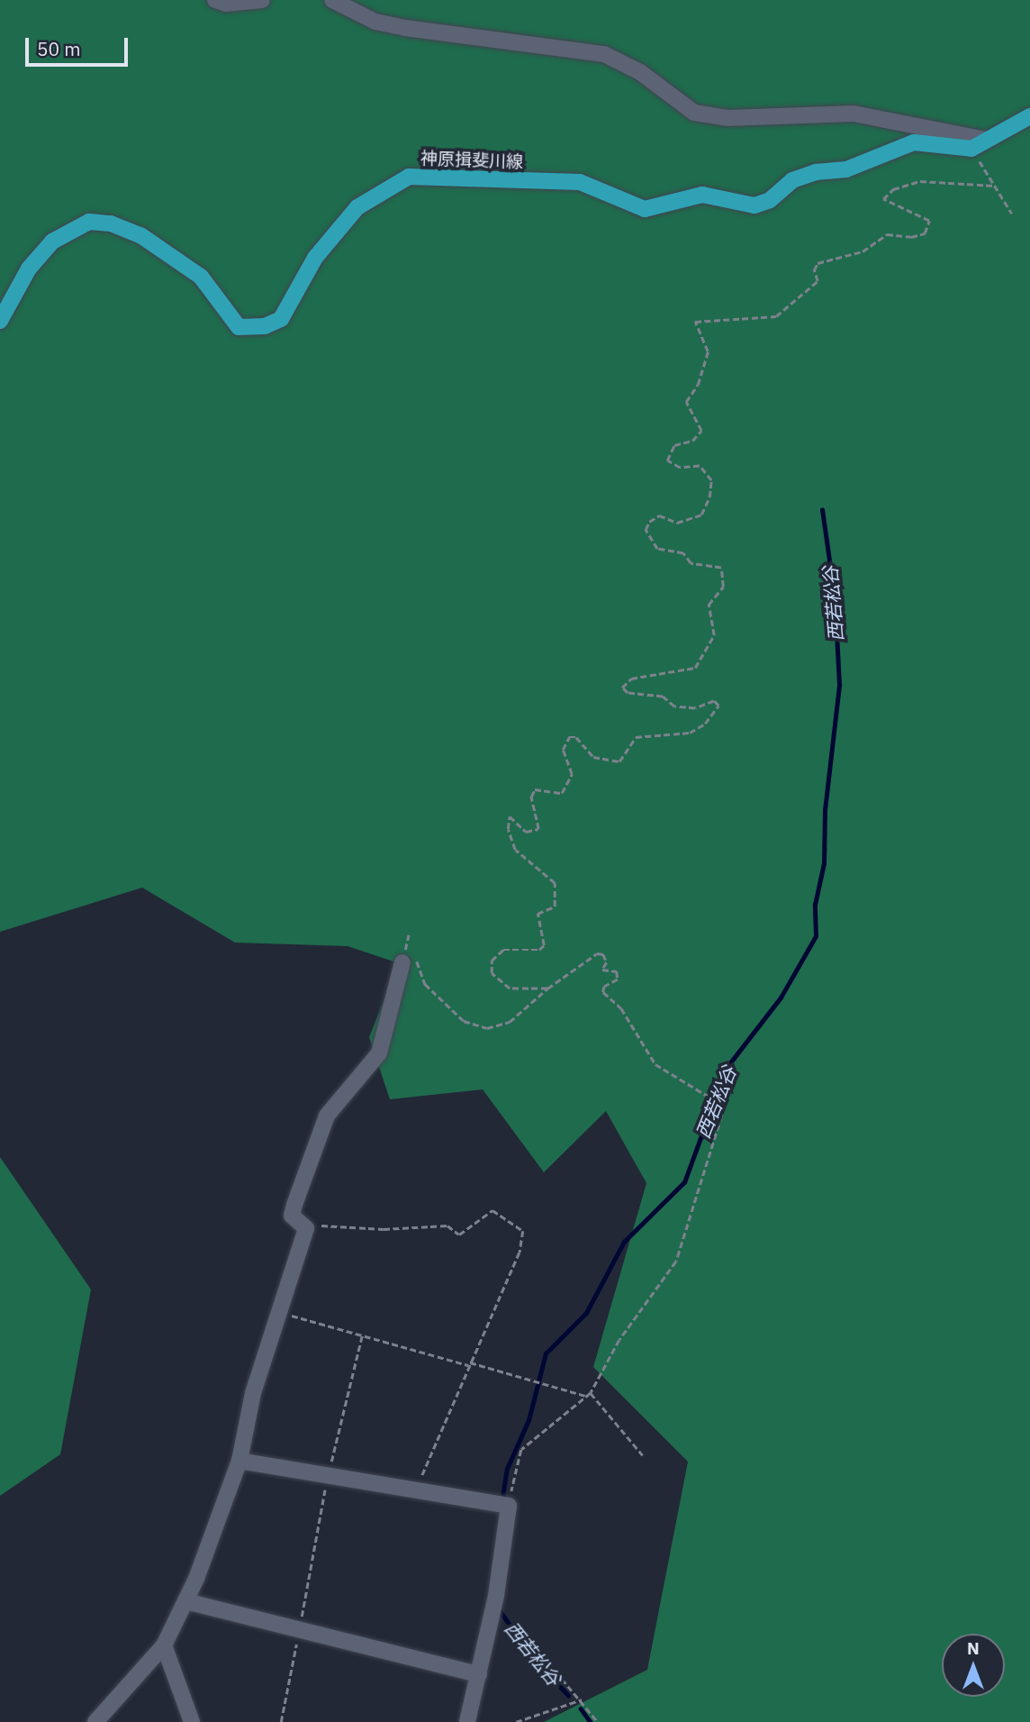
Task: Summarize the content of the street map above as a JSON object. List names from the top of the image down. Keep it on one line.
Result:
{"streets":{"main road":["神原揖斐川線"]},"water":["西若松谷"],"scale_bar":"50 m","north":"top"}
